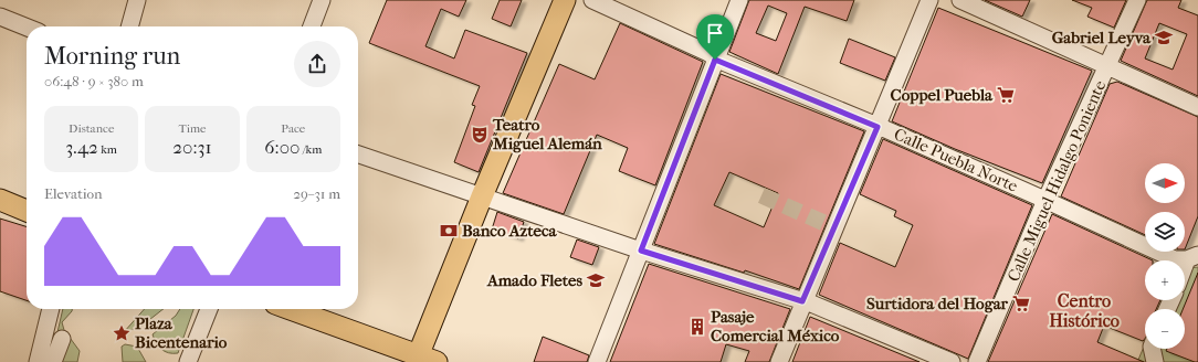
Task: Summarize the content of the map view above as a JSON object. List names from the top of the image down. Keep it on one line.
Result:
{"streets":{"street":["Calle Puebla Norte","Calle Miguel Hidalgo Poniente"]},"crossings":[["Calle Puebla Norte","Calle Miguel Hidalgo Poniente"]],"districts":["Centro Histórico"],"places":{"school or university":["Gabriel Leyva","Amado Fletes"],"supermarket":["Coppel Puebla","Surtidora del Hogar"],"theatre":["Teatro Miguel Alemán"],"bank":["Banco Azteca"],"building":["Pasaje Comercial México"],"place":["Plaza Bicentenario"]},"north":"right","page":{"heading":["Morning run","06:48 · 9 × 380 m"],"stats":[["Distance","3.42 km"],["Time","20:31"],["Pace","6:00 /km"]],"map_buttons":["+","−"],"chart":["Elevation","29–31 m"]}}
